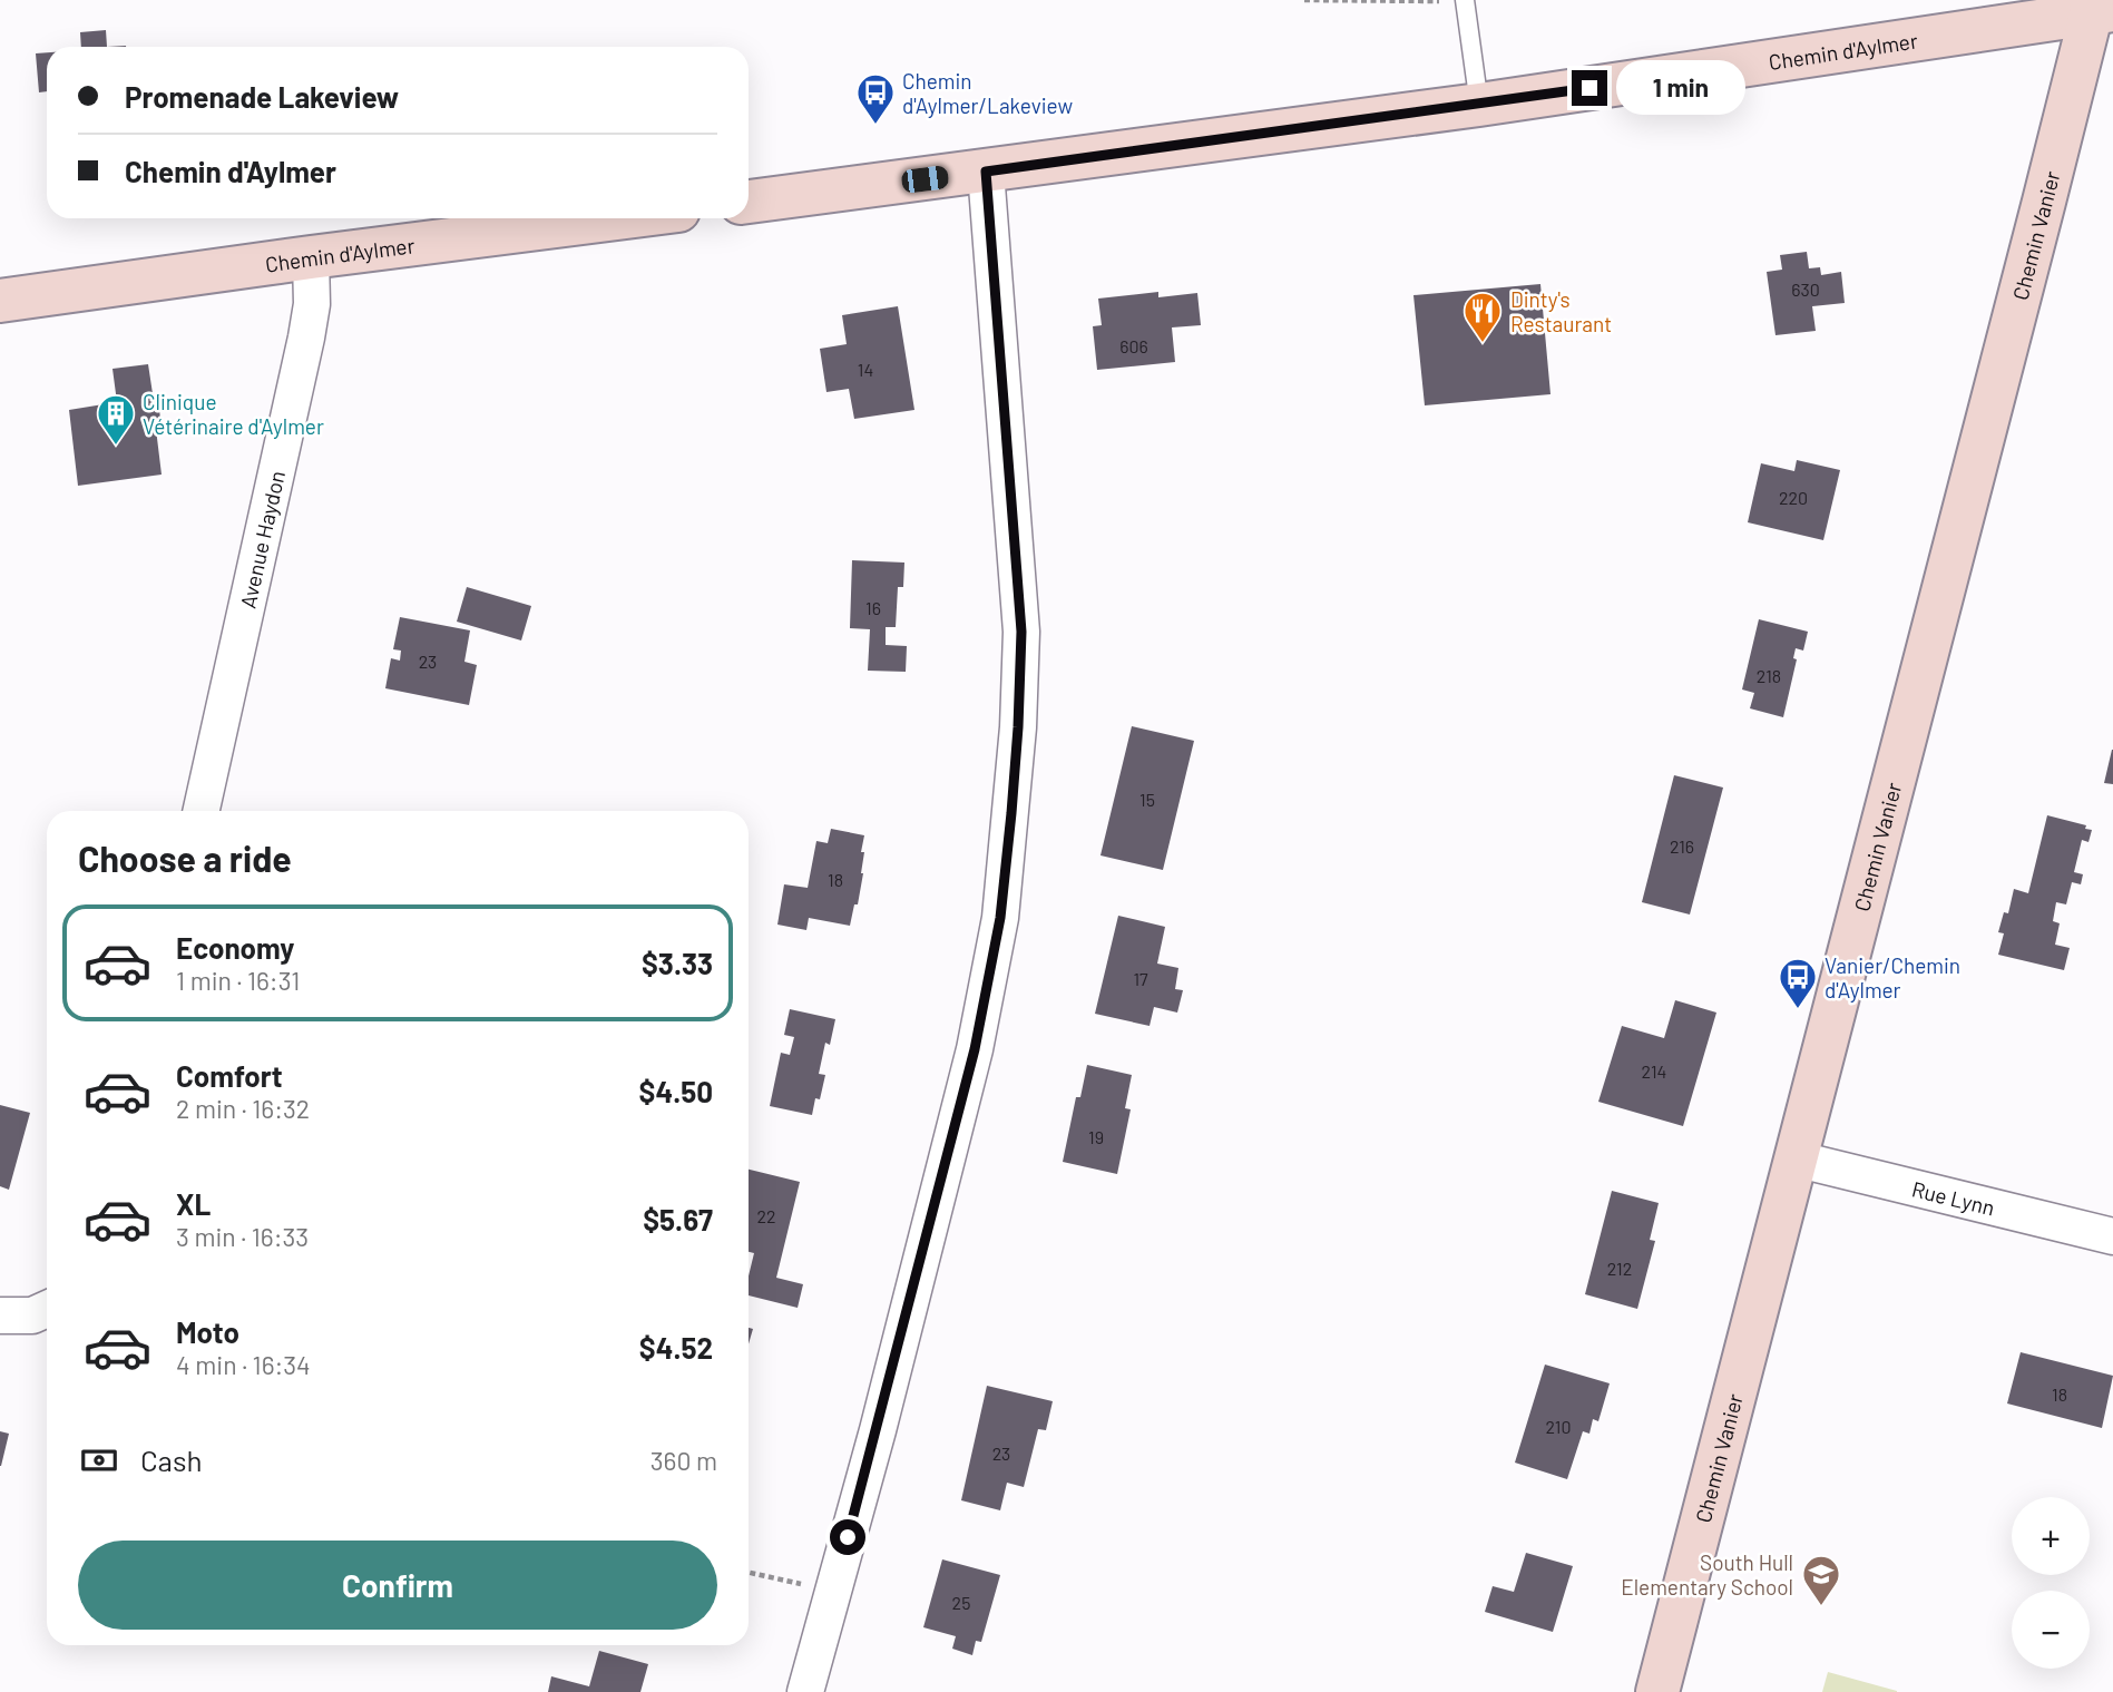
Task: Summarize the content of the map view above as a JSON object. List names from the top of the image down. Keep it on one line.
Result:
{"streets":{"main road":["Chemin d'Aylmer","Chemin Vanier"],"street":["Avenue Haydon","Rue Lynn"]},"crossings":[["Chemin d'Aylmer","Chemin Vanier"],["Chemin d'Aylmer","Avenue Haydon"],["Chemin Vanier","Rue Lynn"]],"places":{"bus stop":["Chemin d'Aylmer/Lakeview","Vanier/Chemin d'Aylmer"],"restaurant":["Dinty's Restaurant"],"building":["Clinique Vétérinaire d'Aylmer"],"school or university":["South Hull Elementary School"]},"house_numbers":["630","606","14","220","16","23","218","15","216","18","17","214","19","22","212","18","210","23","25"],"page":{"banner":["Promenade Lakeview","Chemin d'Aylmer"],"bubble":"1 min","heading":"Choose a ride","list":[{"name":"Economy","note":"1 min · 16:31","value":"$3.33"},{"name":"Comfort","note":"2 min · 16:32","value":"$4.50"},{"name":"XL","note":"3 min · 16:33","value":"$5.67"},{"name":"Moto","note":"4 min · 16:34","value":"$4.52"}],"pay":["Cash","360 m"],"map_buttons":["+","−"],"buttons":"Confirm"}}
